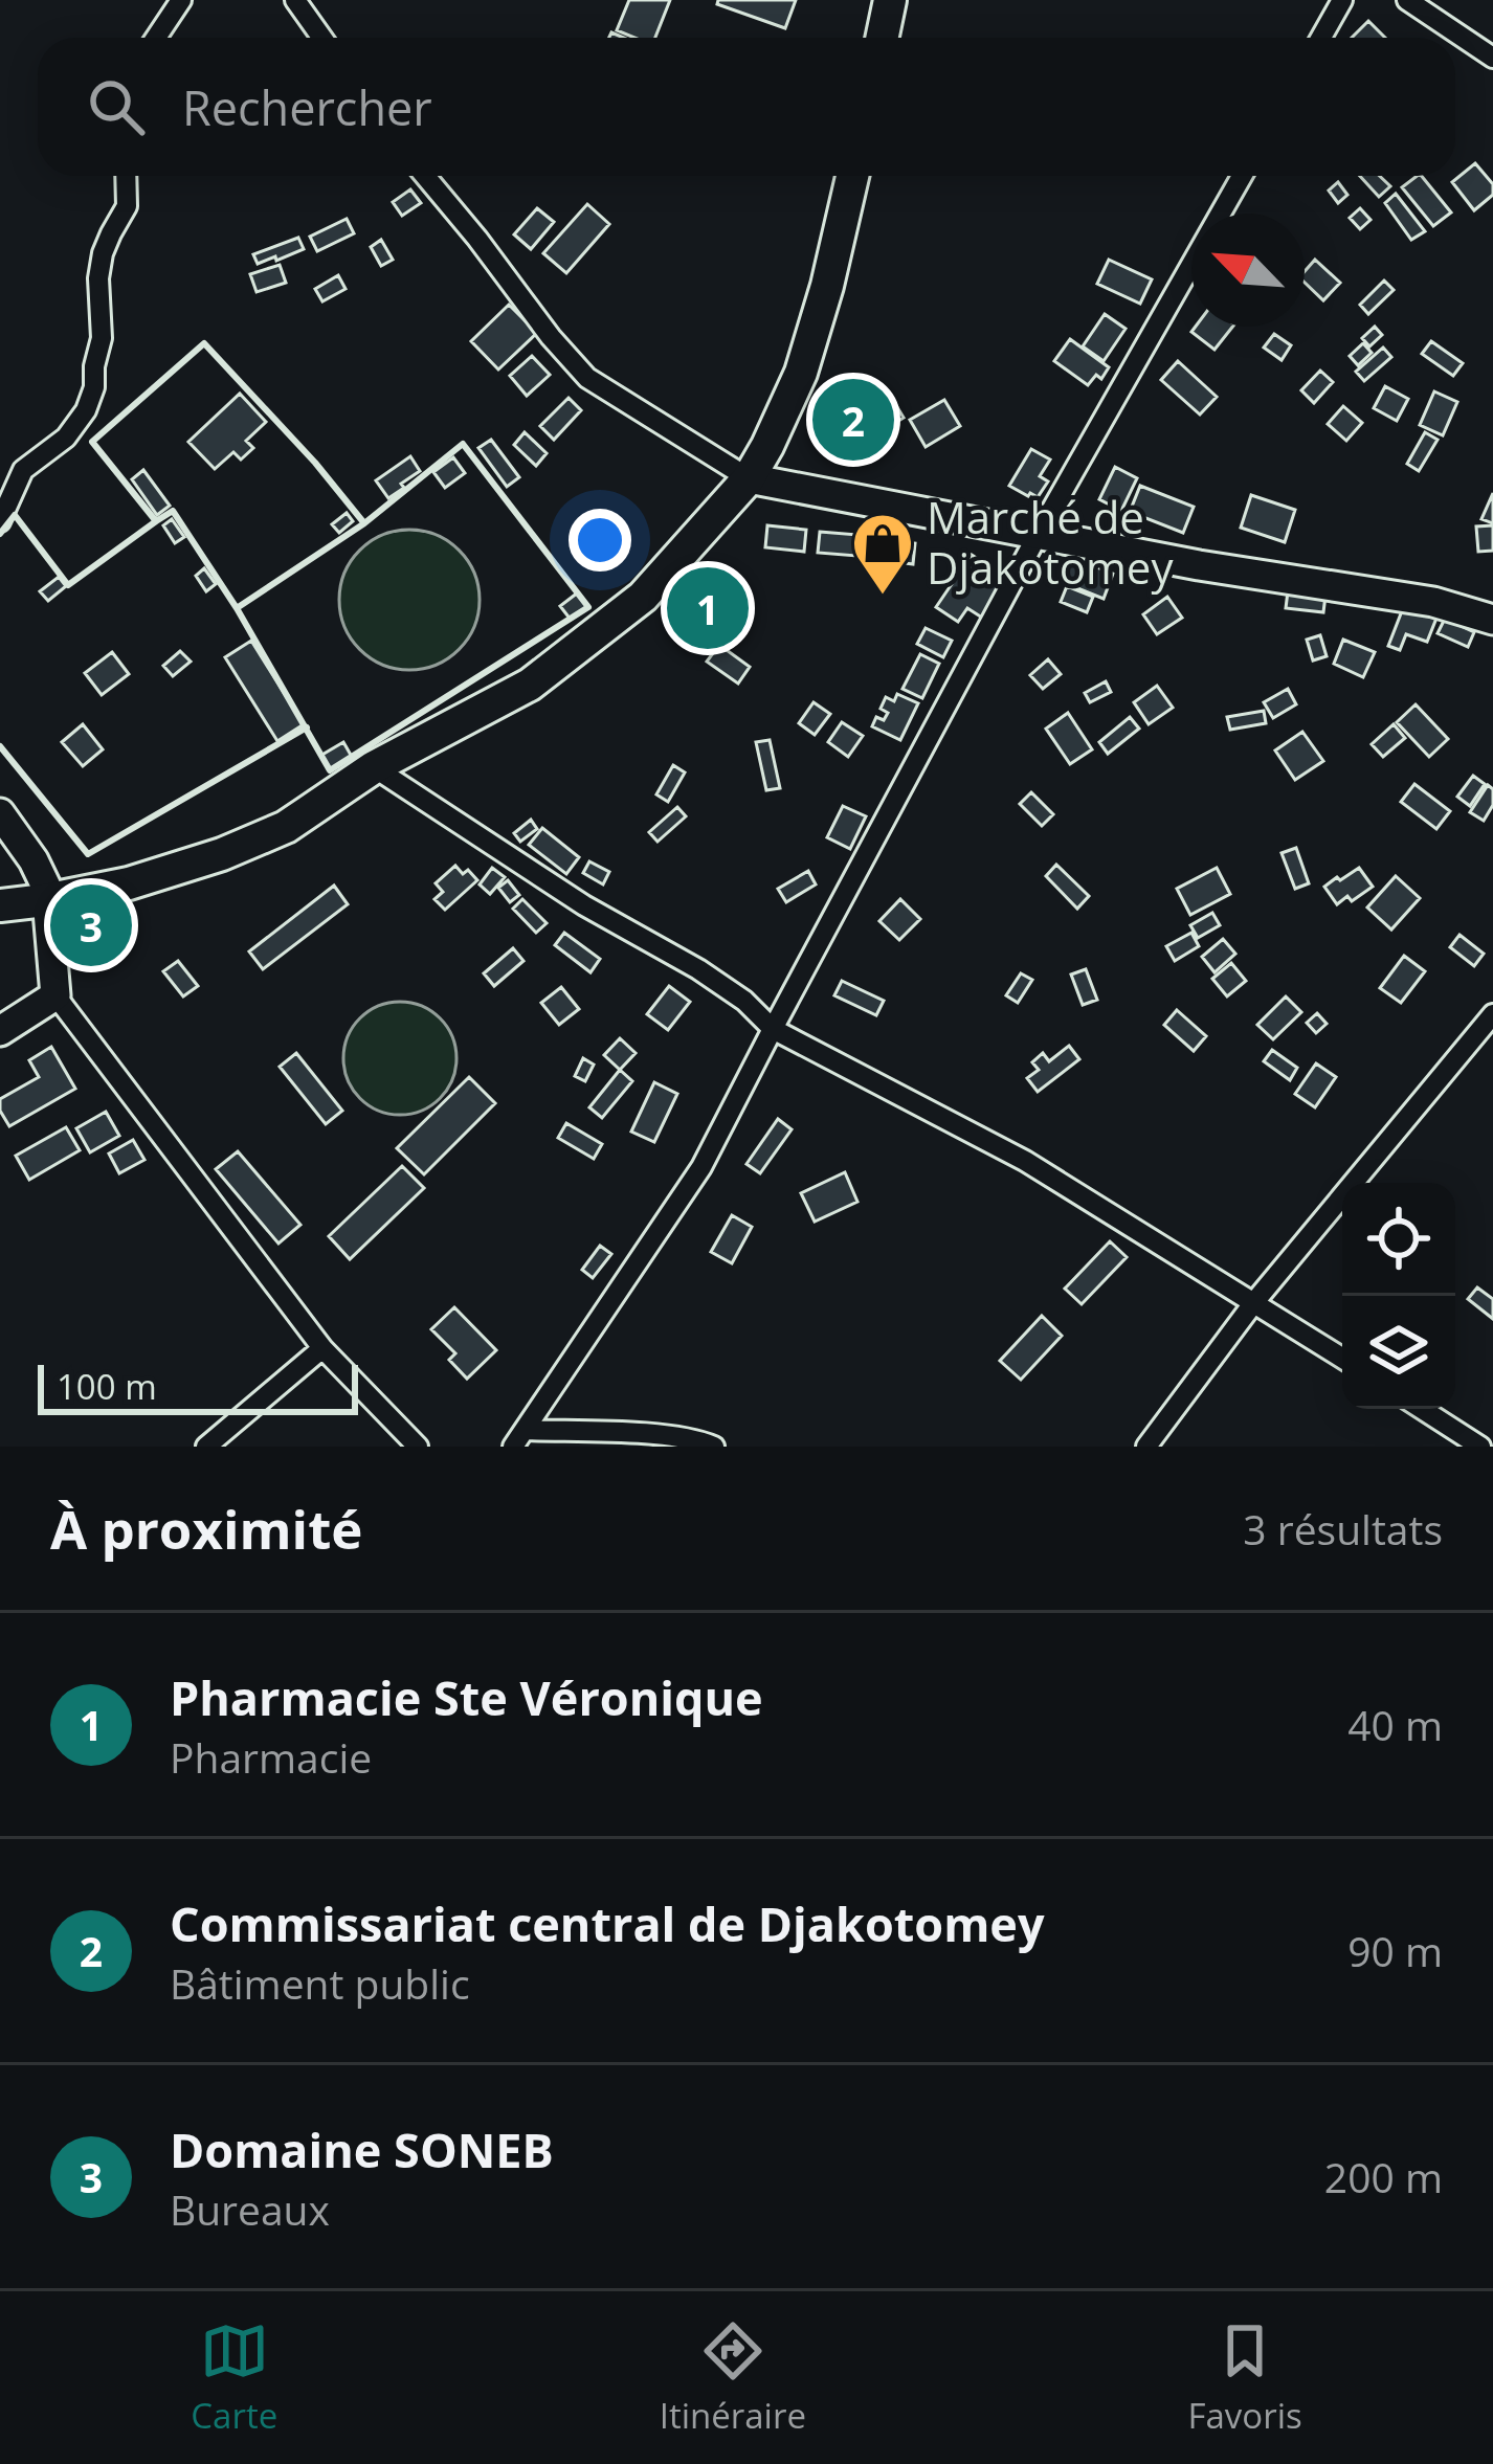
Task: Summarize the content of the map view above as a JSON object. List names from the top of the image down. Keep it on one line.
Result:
{"places":{"shop":["Marché de Djakotomey"]},"scale_bar":"100 m","north":"top left","page":{"search":"Rechercher","pins":["2","1","3"],"scale":"100 m","heading":["À proximité","3 résultats"],"list":[{"mark":"1","name":"Pharmacie Ste Véronique","note":"Pharmacie","value":"40 m"},{"mark":"2","name":"Commissariat central de Djakotomey","note":"Bâtiment public","value":"90 m"},{"mark":"3","name":"Domaine SONEB","note":"Bureaux","value":"200 m"}],"nav":["Carte","Itinéraire","Favoris"]}}
